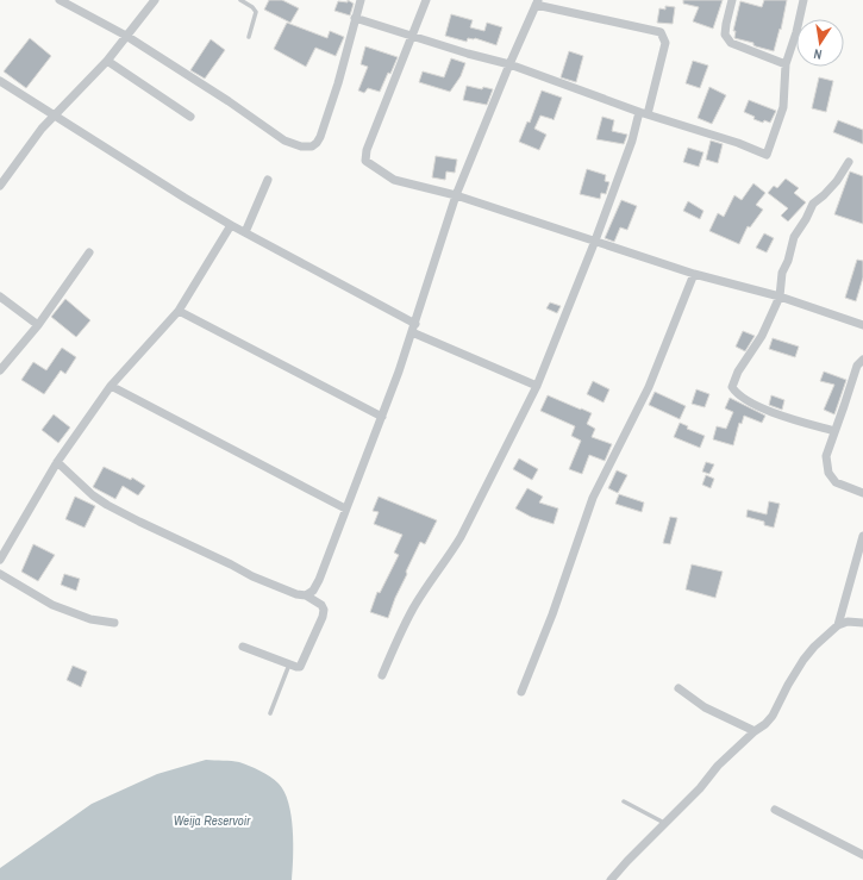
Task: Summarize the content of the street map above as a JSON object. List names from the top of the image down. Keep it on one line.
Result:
{"water":["Weija Reservoir"],"north":"bottom"}
